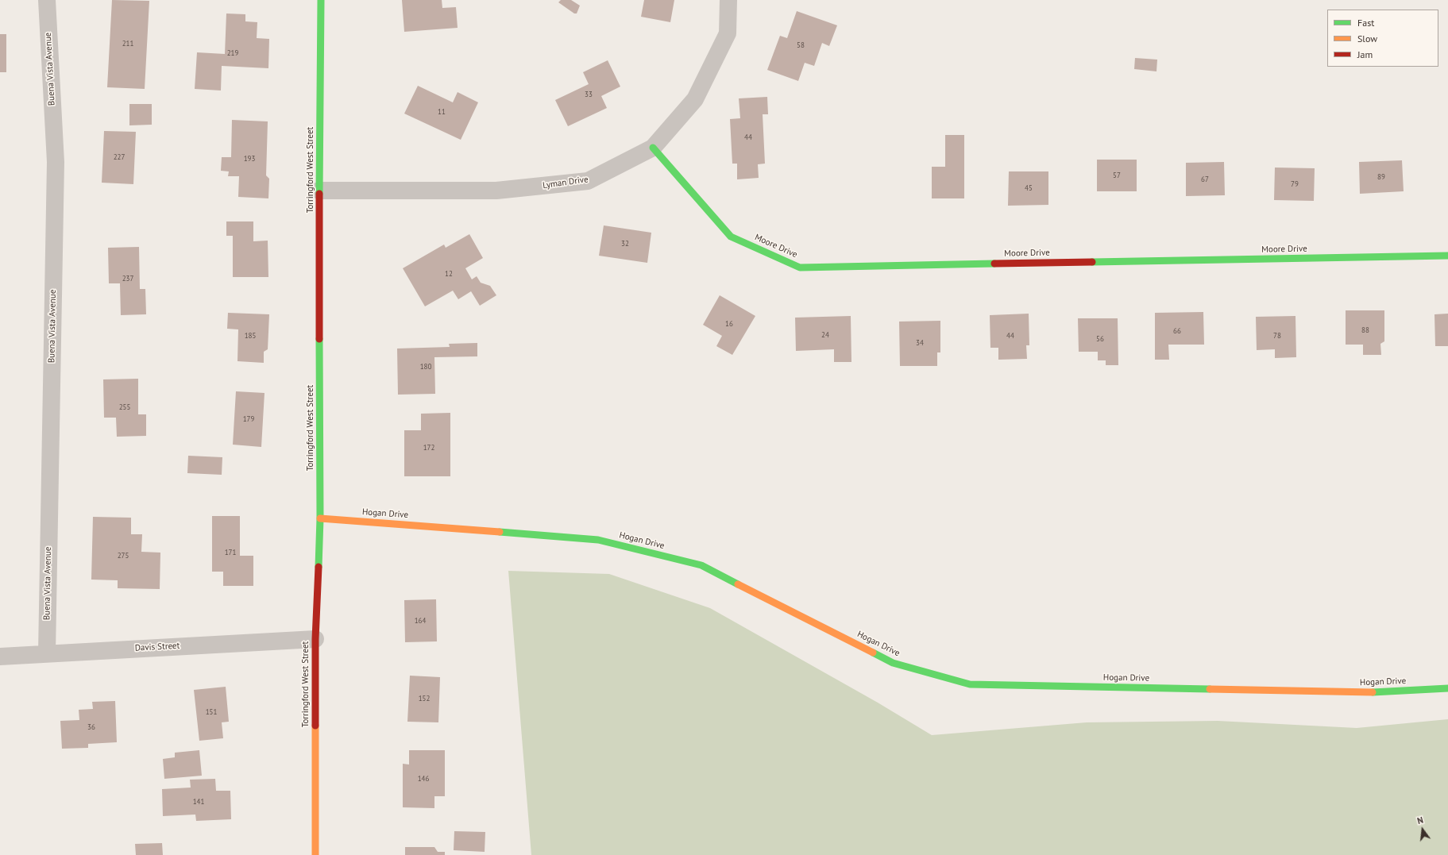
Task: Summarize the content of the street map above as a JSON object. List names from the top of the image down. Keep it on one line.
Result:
{"streets":{"street":["Buena Vista Avenue","Torringford West Street","Lyman Drive","Moore Drive","Hogan Drive","Davis Street"]},"crossings":[["Buena Vista Avenue","Davis Street"],["Torringford West Street","Lyman Drive"],["Torringford West Street","Hogan Drive"],["Torringford West Street","Davis Street"],["Lyman Drive","Moore Drive"]],"house_numbers":["211","58","219","33","11","44","227","193","57","89","67","79","45","32","12","237","16","88","66","24","185","44","78","56","34","180","255","179","172","171","275","164","152","151","36","146","141"],"legend":["Fast","Slow","Jam"],"north":"top"}
